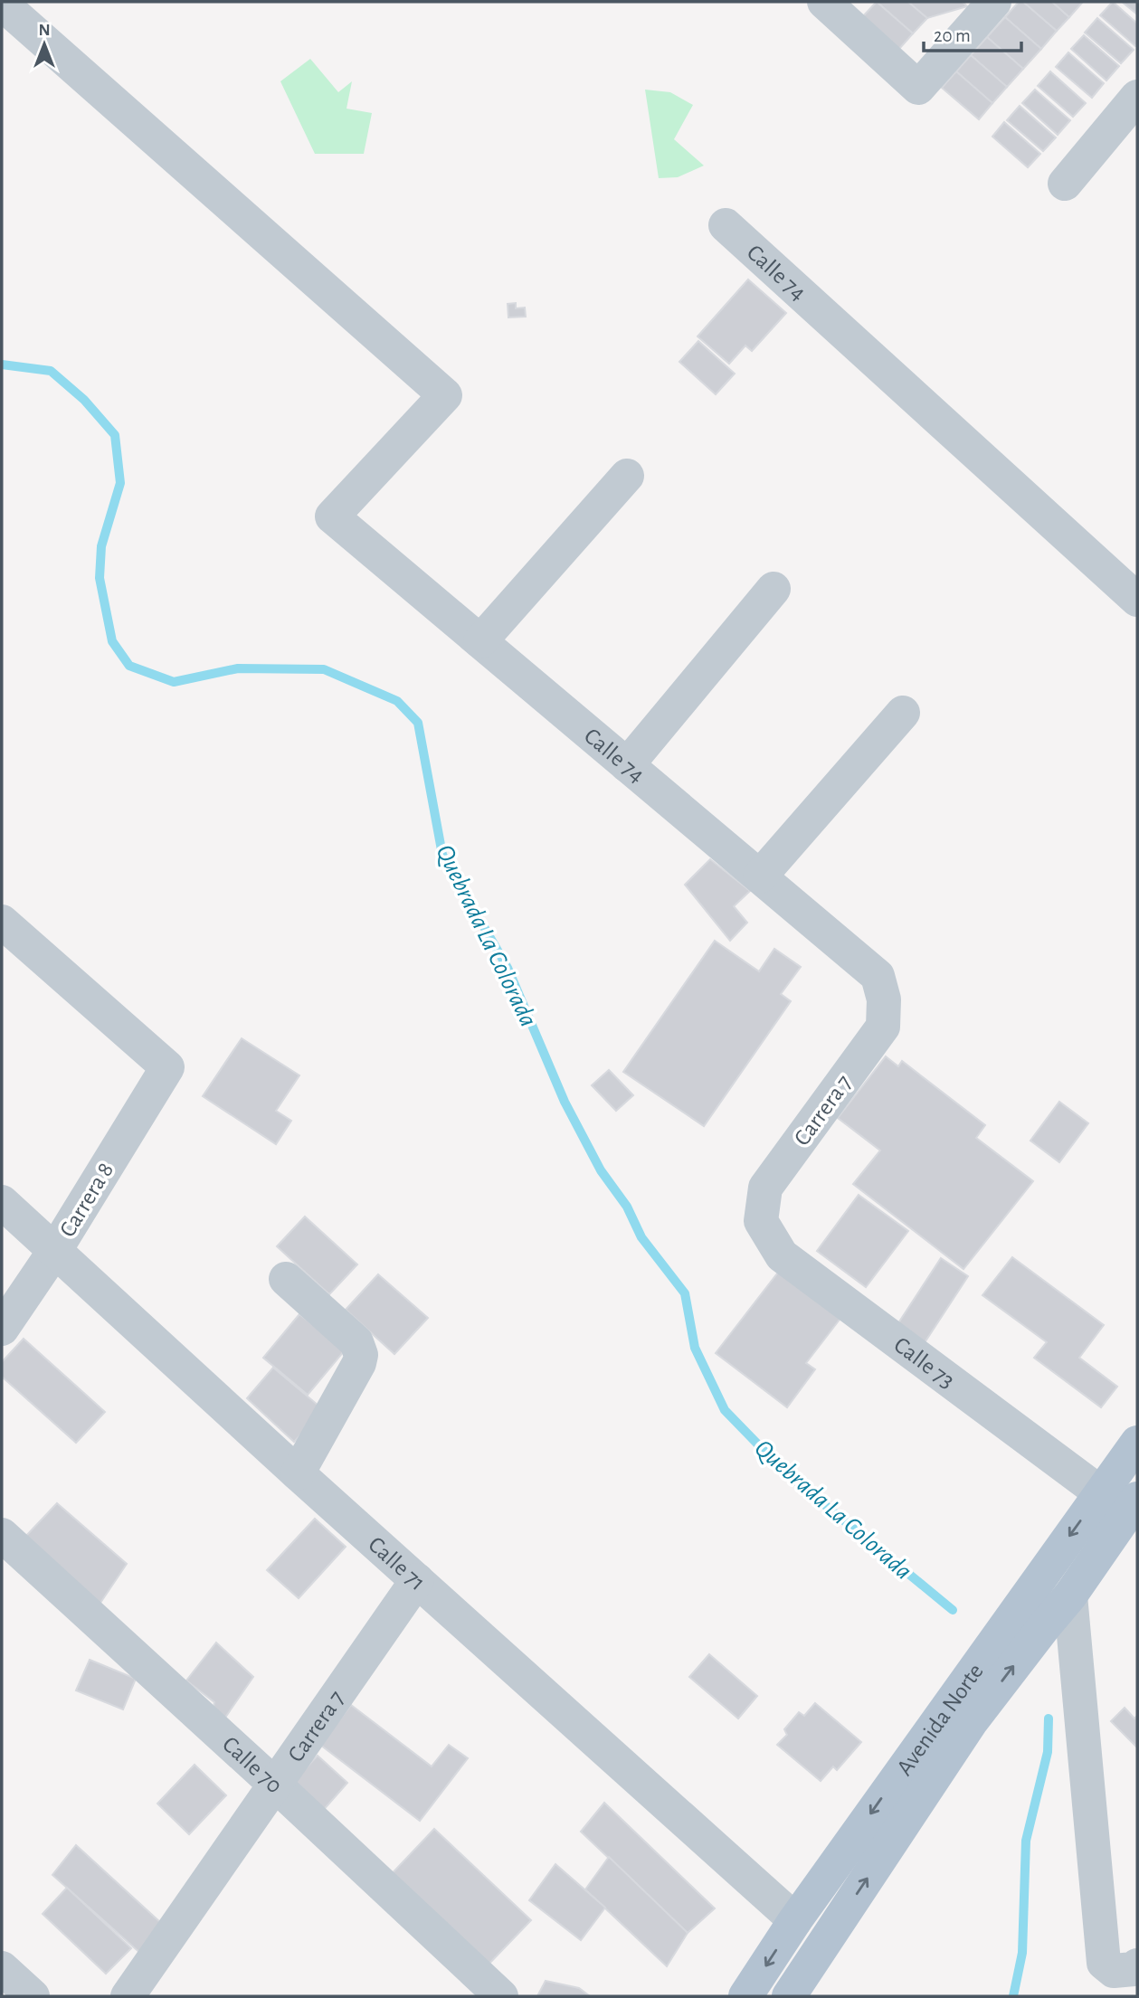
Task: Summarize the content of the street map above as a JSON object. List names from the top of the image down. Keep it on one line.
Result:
{"streets":{"main road":["Avenida Norte"],"street":["Calle 74","Carrera 7","Carrera 8","Calle 73","Calle 71","Calle 70"]},"crossings":[["Calle 74","Carrera 7"],["Carrera 7","Calle 73"],["Carrera 7","Calle 71"],["Carrera 7","Calle 70"],["Carrera 8","Calle 71"],["Calle 73","Avenida Norte"],["Calle 71","Avenida Norte"]],"water":["Quebrada La Colorada"],"scale_bar":"20 m","north":"top"}
